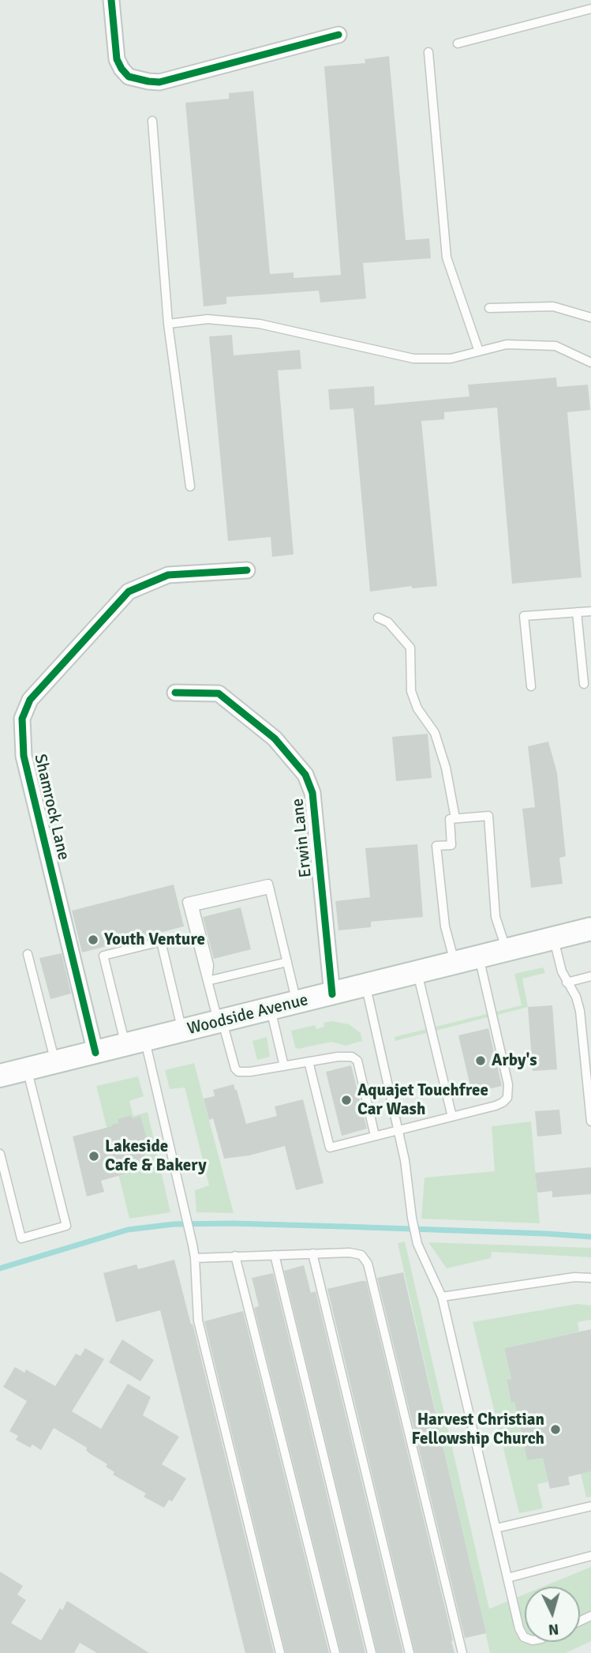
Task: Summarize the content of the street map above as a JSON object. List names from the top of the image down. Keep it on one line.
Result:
{"streets":{"main road":["Woodside Avenue"],"street":["Shamrock Lane","Erwin Lane"]},"crossings":[["Shamrock Lane","Woodside Avenue"],["Erwin Lane","Woodside Avenue"]],"places":["Youth Venture","Arby's","Aquajet Touchfree Car Wash","Lakeside Cafe & Bakery","Harvest Christian Fellowship Church"],"north":"bottom"}
